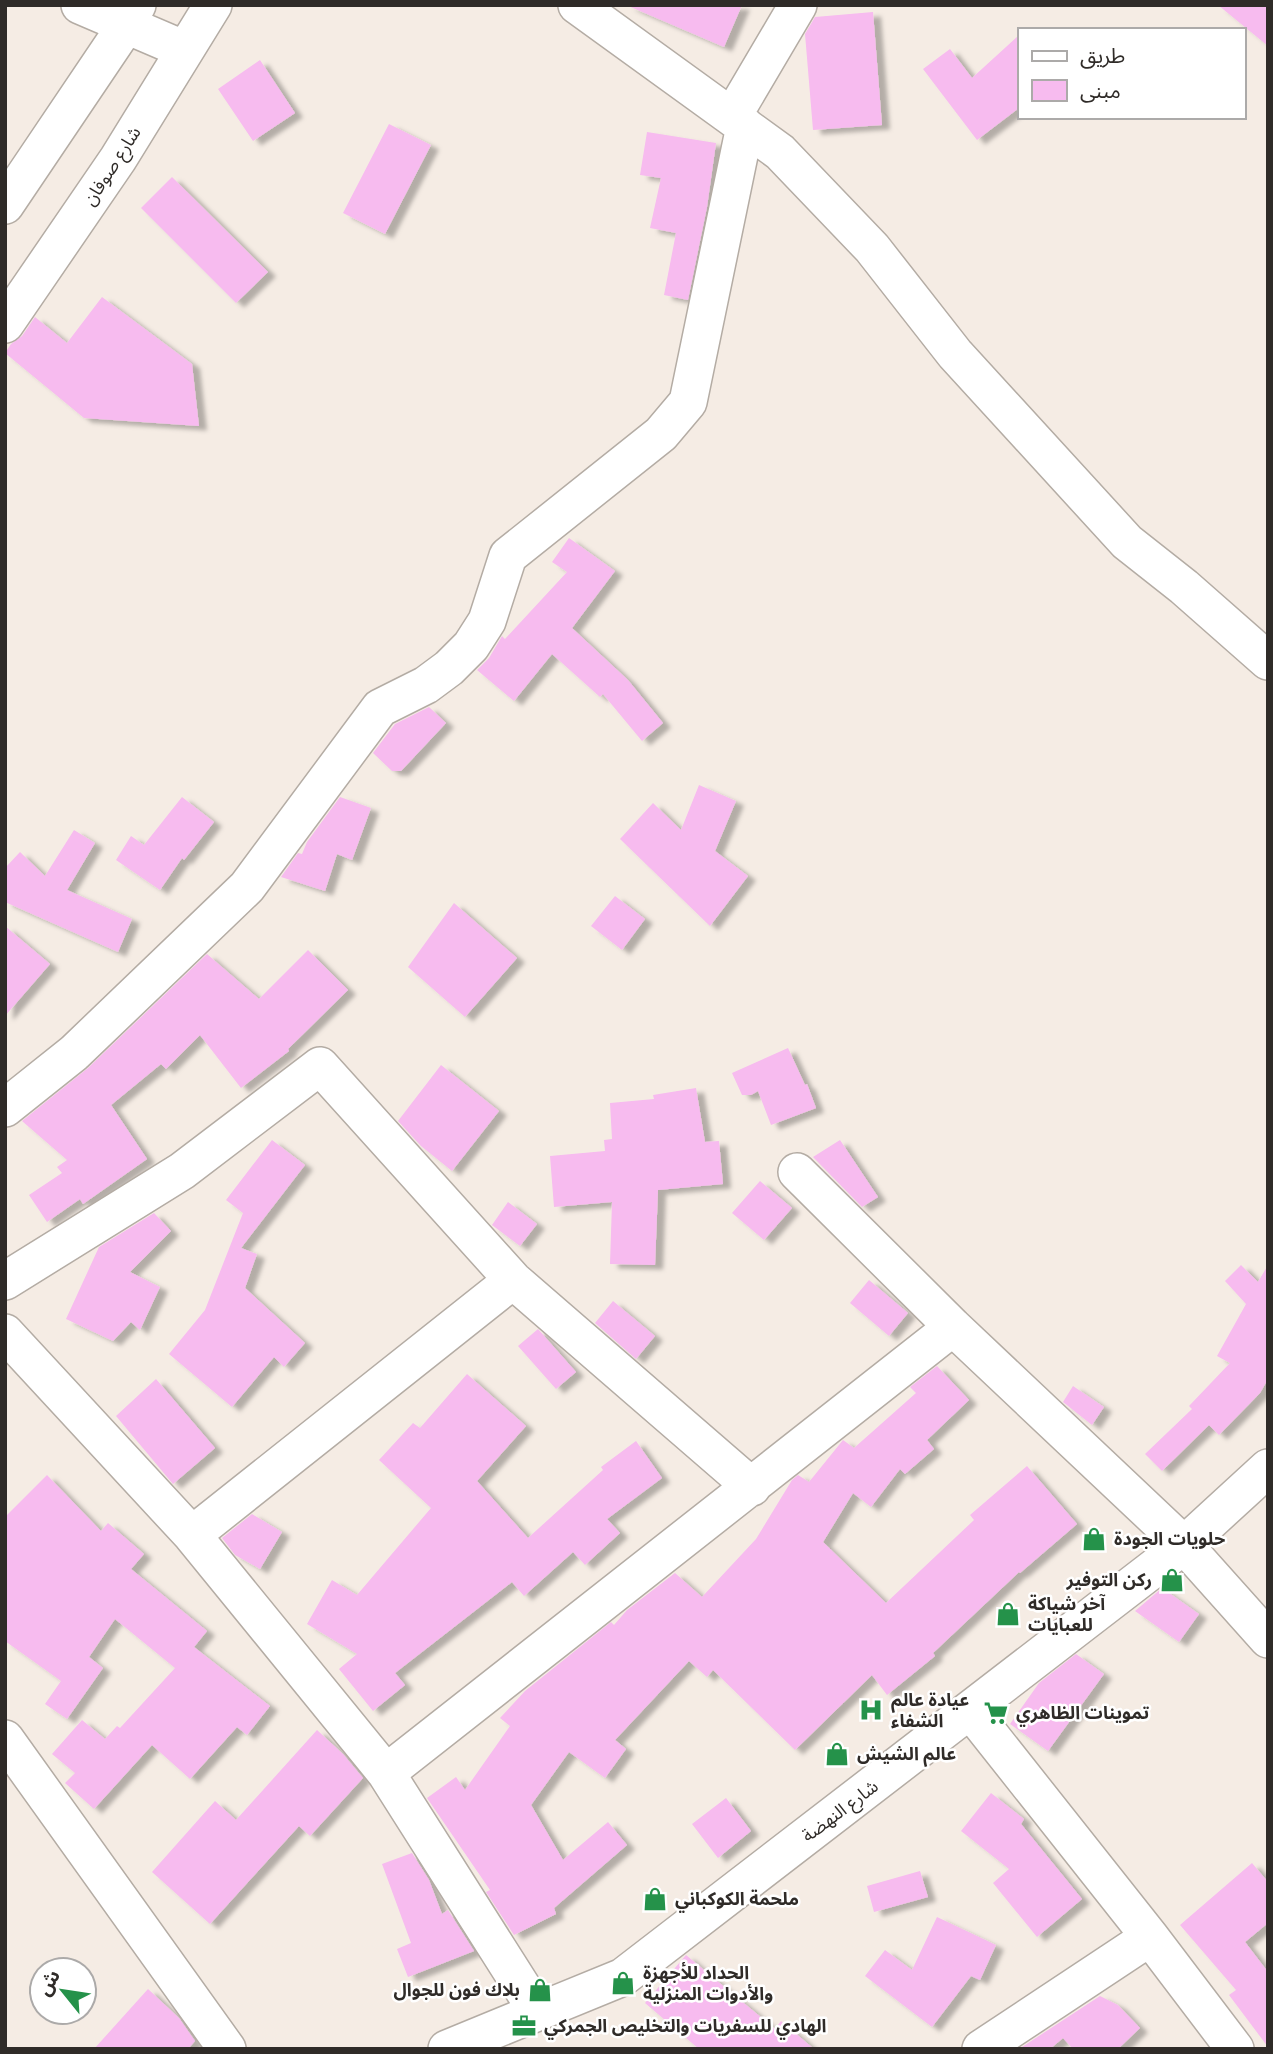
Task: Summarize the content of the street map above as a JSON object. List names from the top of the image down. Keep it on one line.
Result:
{"streets":{"street":["شارع صوفان","شارع النهضة"]},"places":{"shop":["حلويات الجودة","ركن التوفير","آخر شياكة للعبايات","عالم الشيش","ملحمة الكوكباني","الحداد للأجهزة والأدوات المنزلية","بلاك فون للجوال"],"hospital":["عيادة عالم الشفاء"],"supermarket":["تموينات الظاهري"],"office":["الهادي للسفريات والتخليص الجمركي"]},"legend":["طريق","مبنى"],"north":"top left"}
